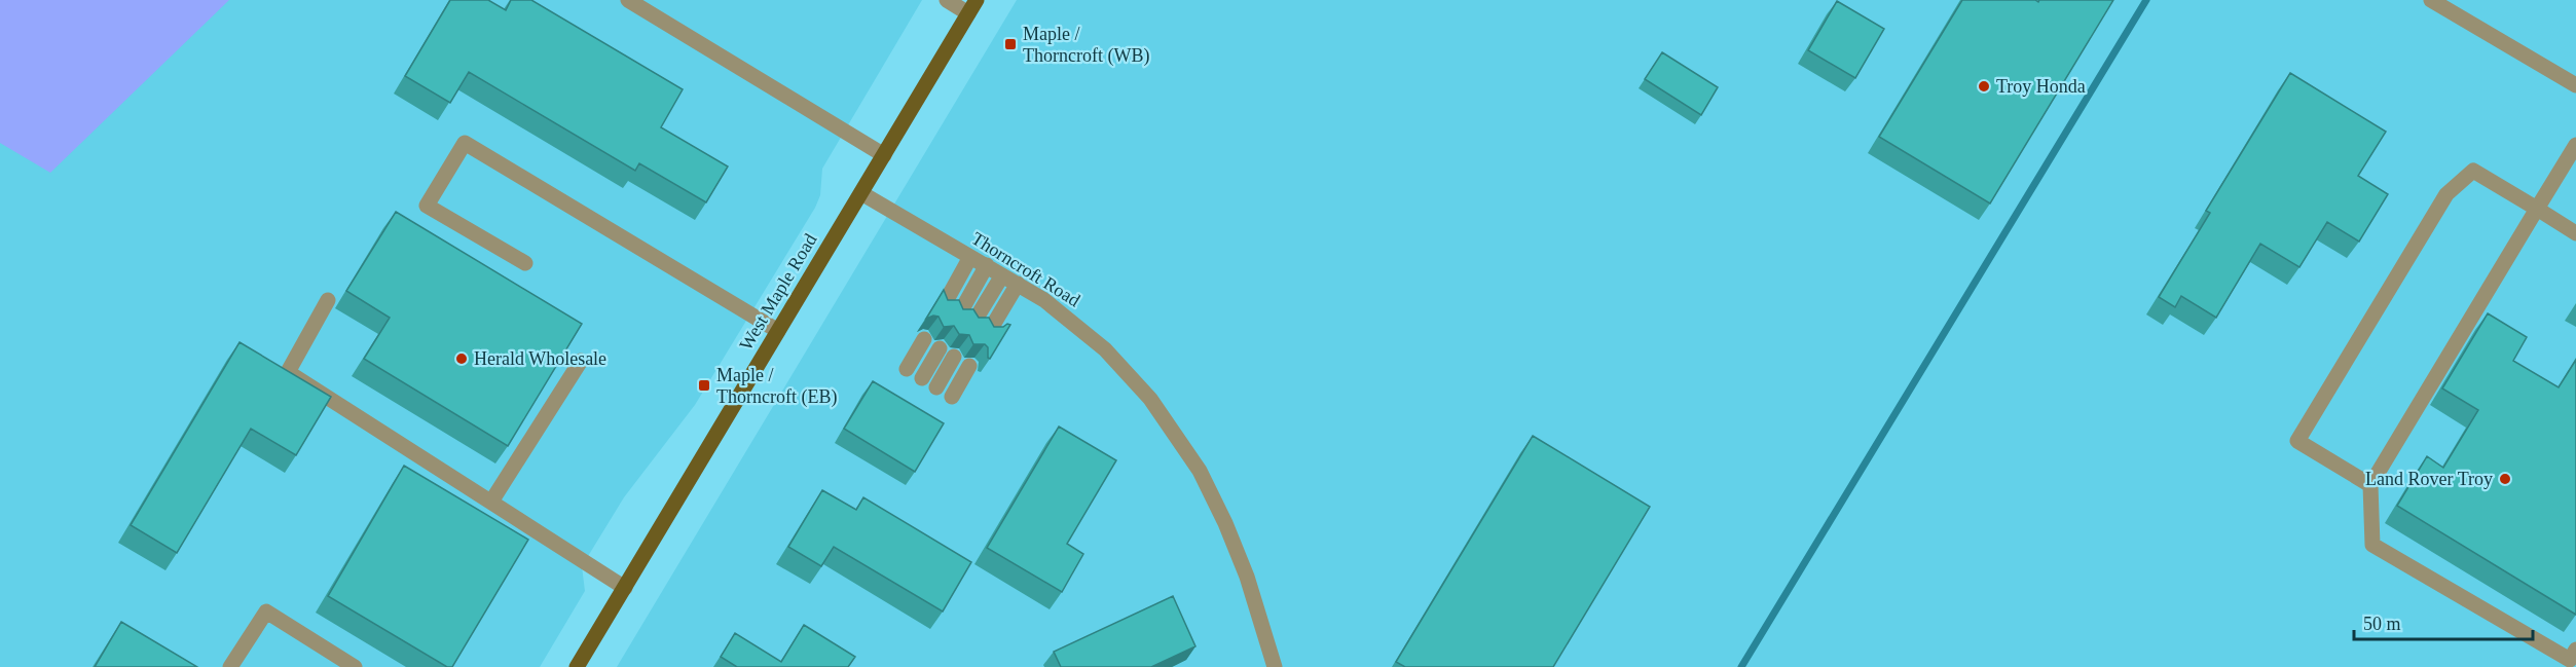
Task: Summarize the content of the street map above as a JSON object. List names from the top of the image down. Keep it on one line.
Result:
{"streets":{"main road":["West Maple Road"],"street":["Thorncroft Road"]},"crossings":[["Thorncroft Road","West Maple Road"]],"places":{"transit":["Maple / Thorncroft (WB)","Maple / Thorncroft (EB)"],"other":["Troy Honda","Herald Wholesale","Land Rover Troy"]},"scale_bar":"50 m"}
